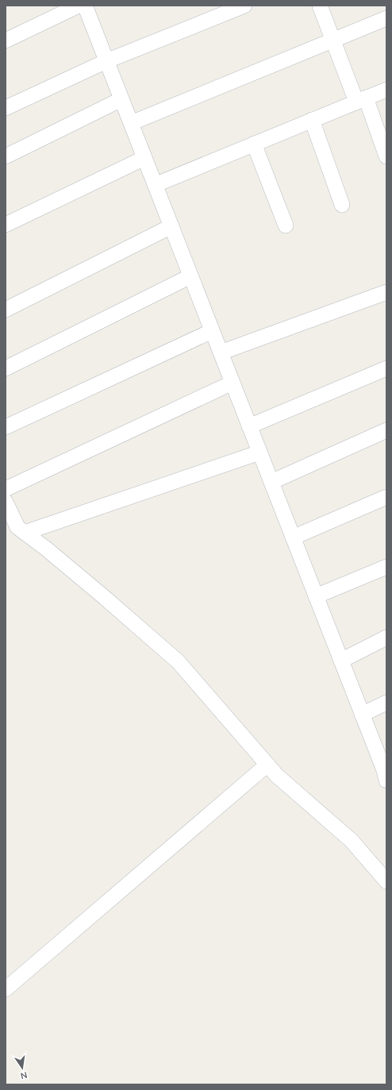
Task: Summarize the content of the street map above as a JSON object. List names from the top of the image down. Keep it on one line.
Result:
{"north":"bottom"}
